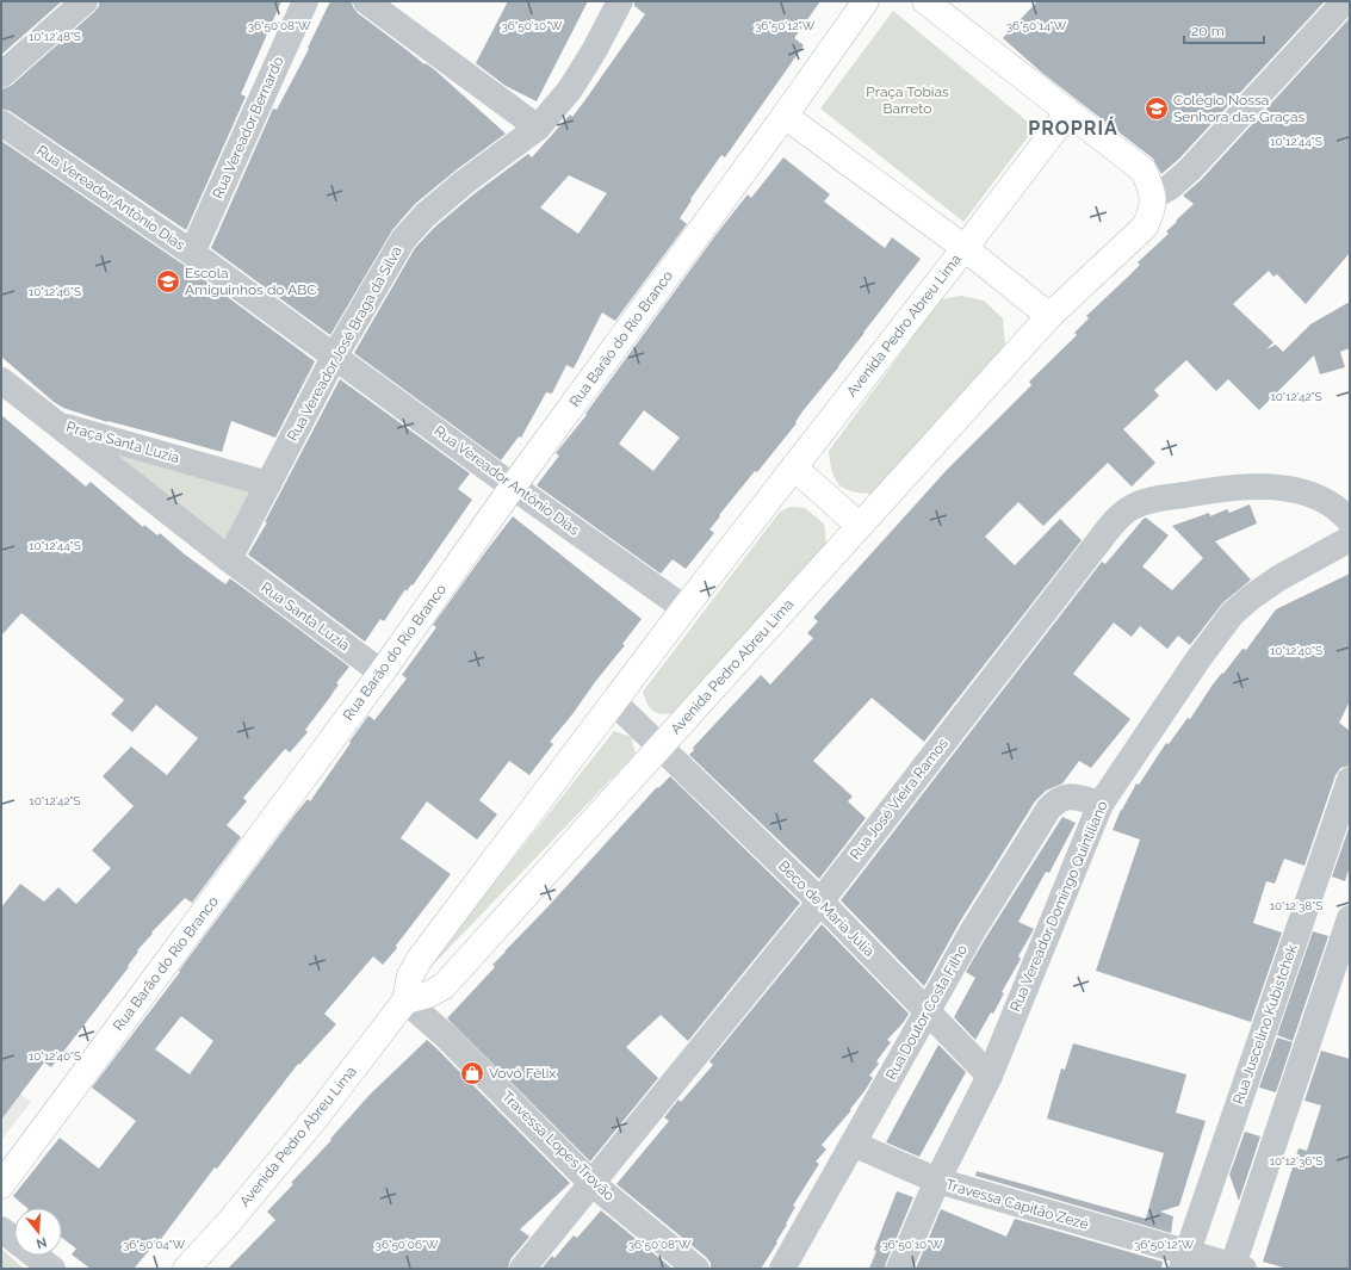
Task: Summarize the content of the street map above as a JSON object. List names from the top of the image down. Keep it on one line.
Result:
{"streets":{"main road":["Avenida Pedro Abreu Lima","Rua Barão do Rio Branco"],"street":["Rua Vereador Bernardo","Rua Vereador Antônio Dias","Rua Vereador José Braga da Silva","Praça Santa Luzia","Rua Santa Luzia","Rua José Vieira Ramos","Rua Vereador Domingo Quintiliano","Beco de Maria Júlia","Rua Doutor Costa Filho","Rua Juscelino Kubistchek","Travessa Lopes Trovão","Travessa Capitão Zezé"]},"crossings":[["Rua Vereador Bernardo","Rua Vereador Antônio Dias"],["Rua Vereador Antônio Dias","Avenida Pedro Abreu Lima"],["Rua Vereador Antônio Dias","Rua Barão do Rio Branco"],["Rua Vereador Antônio Dias","Rua Vereador José Braga da Silva"],["Avenida Pedro Abreu Lima","Beco de Maria Júlia"],["Avenida Pedro Abreu Lima","Travessa Lopes Trovão"],["Rua Barão do Rio Branco","Rua Santa Luzia"],["Rua Vereador José Braga da Silva","Praça Santa Luzia"],["Rua Vereador José Braga da Silva","Rua Santa Luzia"],["Praça Santa Luzia","Rua Santa Luzia"],["Rua José Vieira Ramos","Beco de Maria Júlia"],["Rua José Vieira Ramos","Travessa Lopes Trovão"],["Rua Vereador Domingo Quintiliano","Beco de Maria Júlia"],["Rua Vereador Domingo Quintiliano","Rua Doutor Costa Filho"],["Rua Vereador Domingo Quintiliano","Travessa Capitão Zezé"],["Beco de Maria Júlia","Rua Doutor Costa Filho"],["Rua Doutor Costa Filho","Travessa Capitão Zezé"],["Rua Juscelino Kubistchek","Travessa Capitão Zezé"]],"districts":["PROPRIÁ"],"parks":["Praça Tobias Barreto"],"places":{"school or university":["Colégio Nossa Senhora das Graças","Escola Amiguinhos do ABC"],"shop":["Vovó Fêlix"]},"scale_bar":"20 m","north":"bottom","coordinates":["36°50'08\"W","36°50'10\"W","36°50'12\"W","36°50'14\"W","10°12'48\"S","10°12'44\"S","10°12'46\"S","10°12'42\"S","10°12'40\"S","10°12'38\"S","10°12'36\"S","36°50'04\"W","36°50'06\"W"]}
